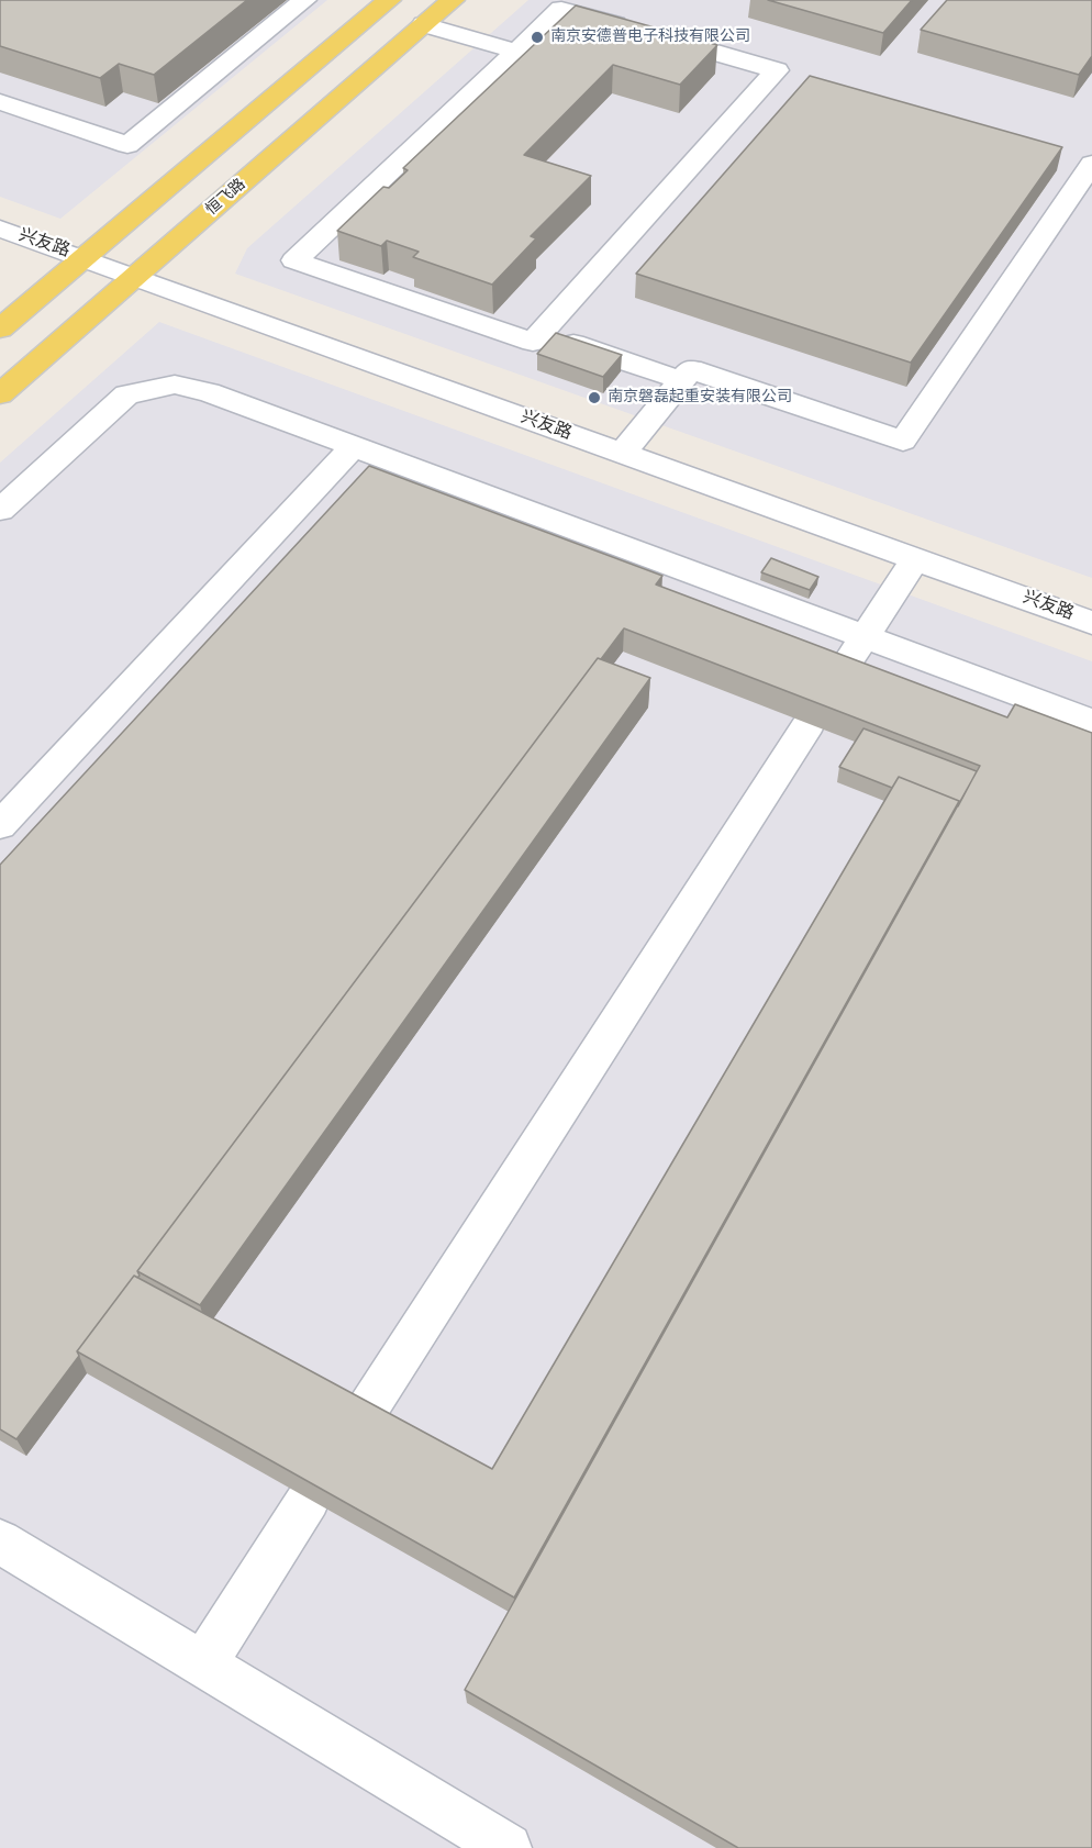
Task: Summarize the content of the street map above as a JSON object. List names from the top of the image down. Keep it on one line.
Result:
{"streets":{"main road":["恒飞路"],"street":["兴友路"]},"crossings":[["恒飞路","兴友路"]],"places":["南京安德普电子科技有限公司","南京磐磊起重安装有限公司"]}
